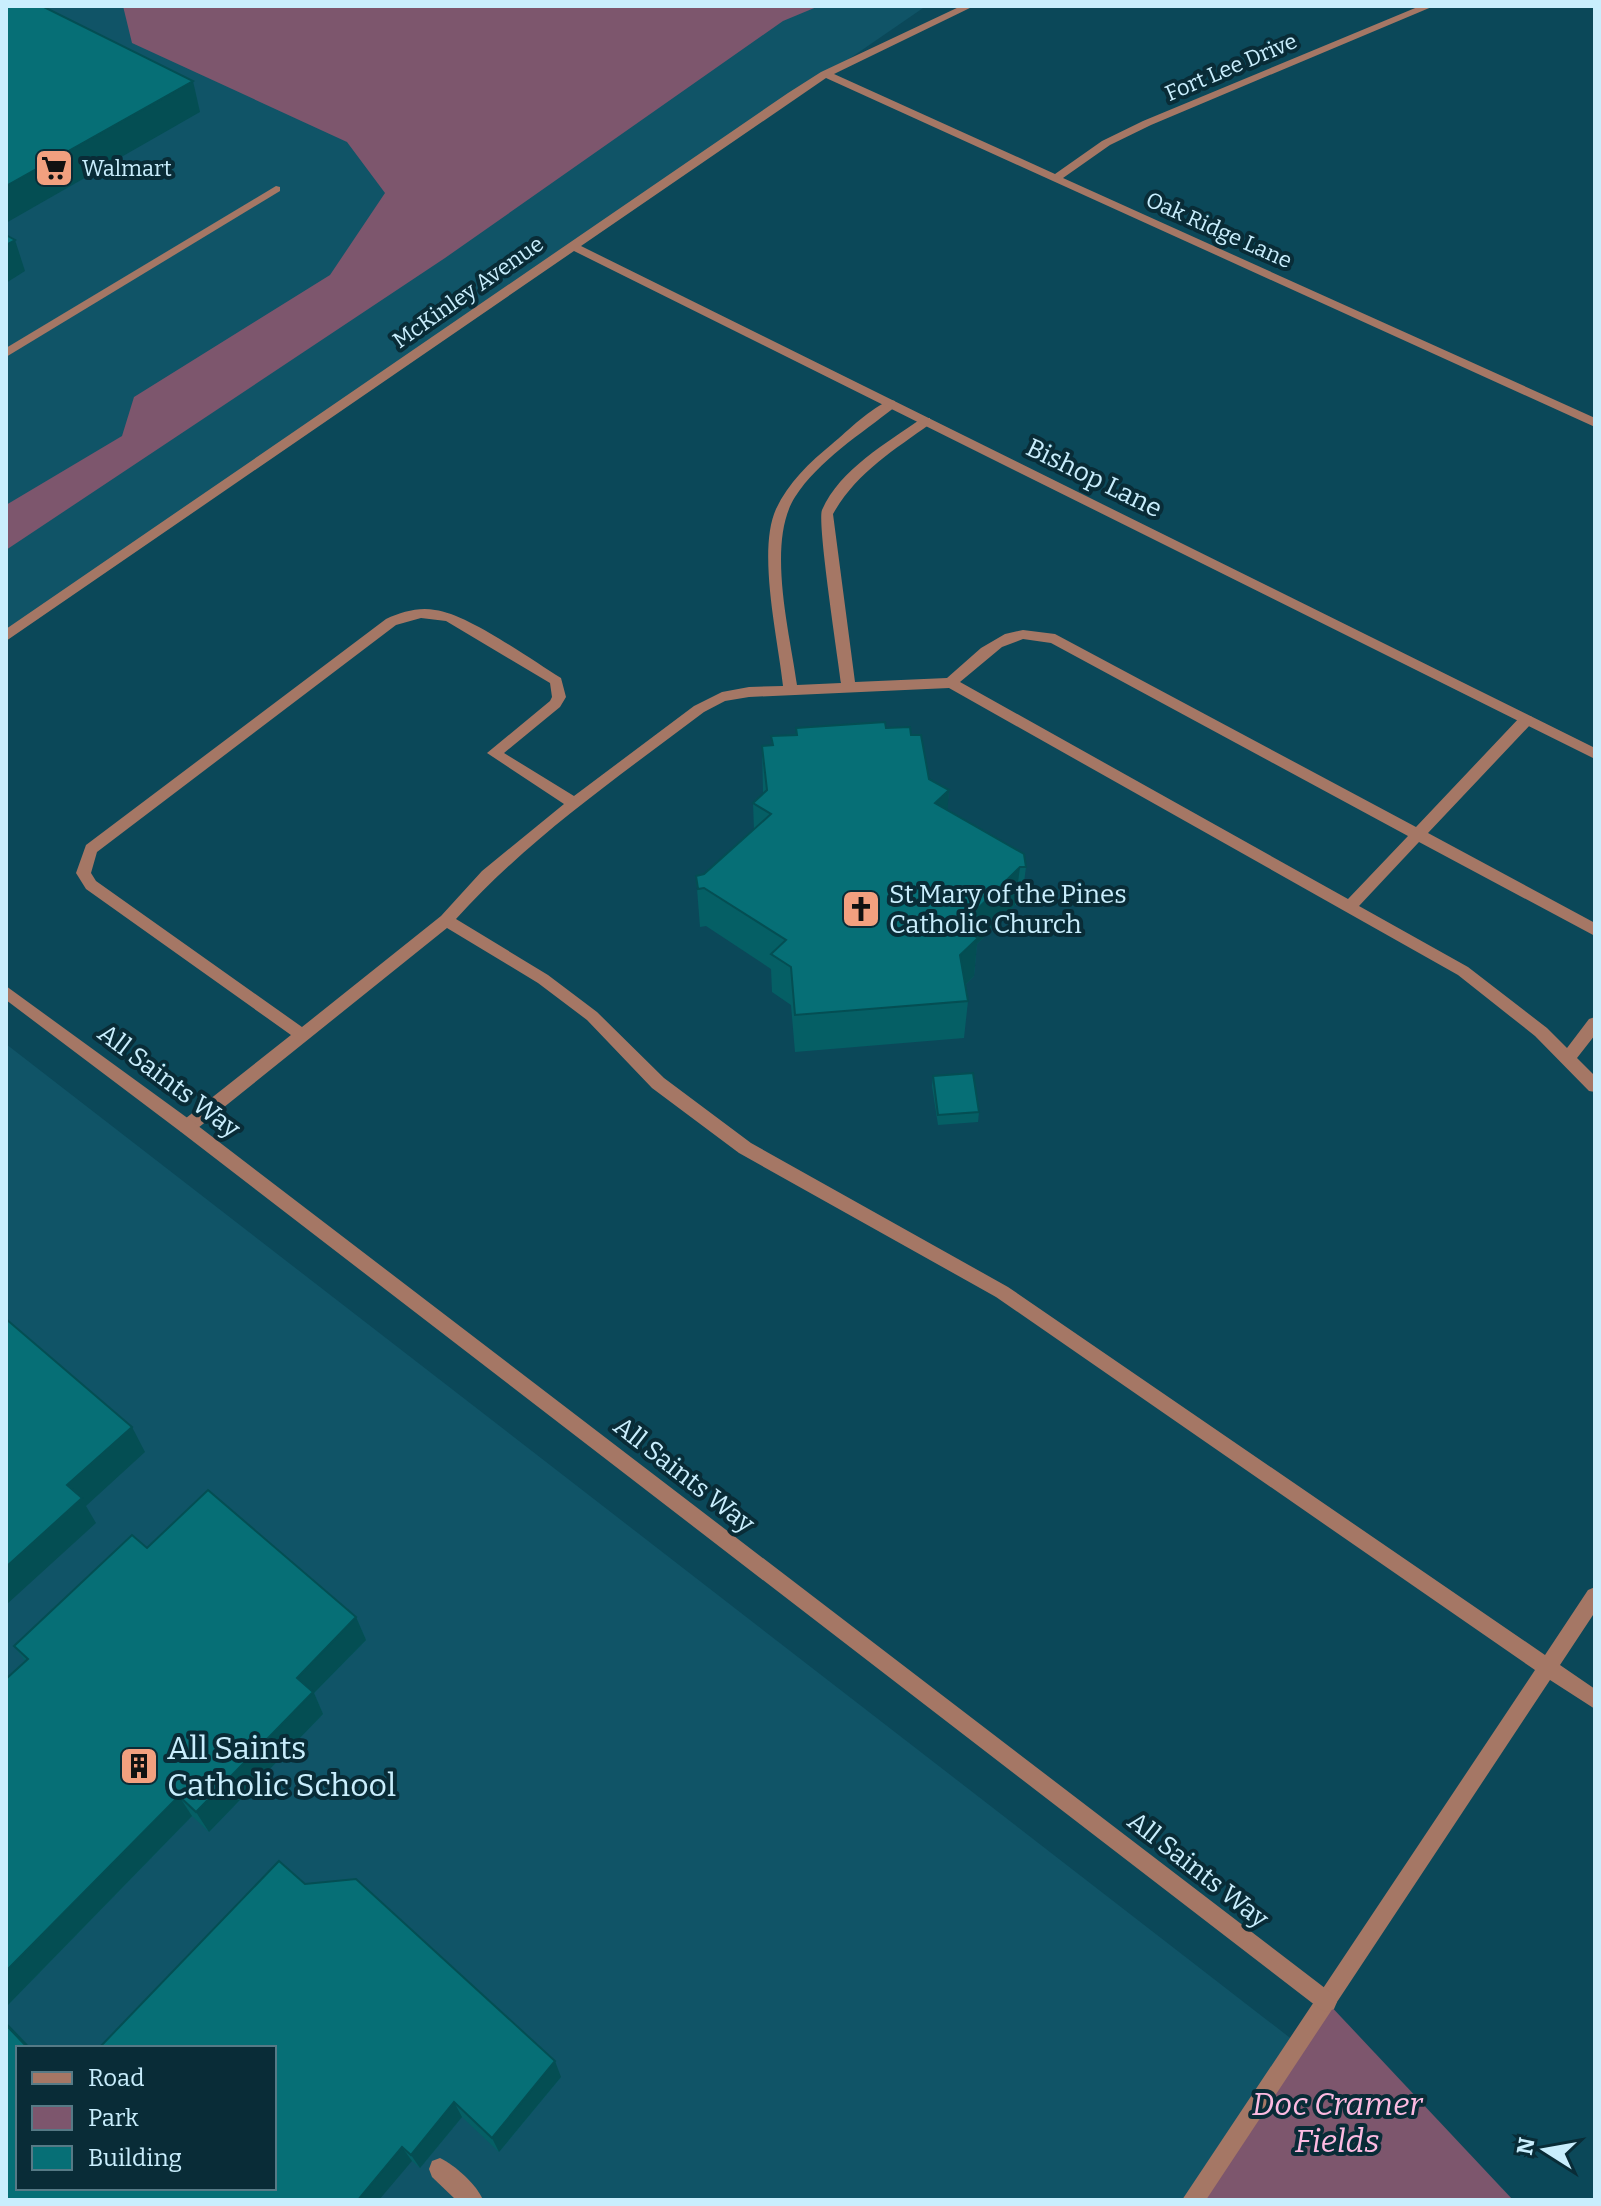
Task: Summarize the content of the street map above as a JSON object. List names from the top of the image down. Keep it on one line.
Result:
{"streets":{"street":["Fort Lee Drive","Oak Ridge Lane","McKinley Avenue","Bishop Lane","All Saints Way"]},"crossings":[["Fort Lee Drive","Oak Ridge Lane"],["Oak Ridge Lane","McKinley Avenue"],["McKinley Avenue","Bishop Lane"]],"parks":["Doc Cramer Fields"],"places":{"supermarket":["Walmart"],"church":["St Mary of the Pines Catholic Church"],"building":["All Saints Catholic School"]},"legend":["Road","Park","Building"],"north":"left"}
